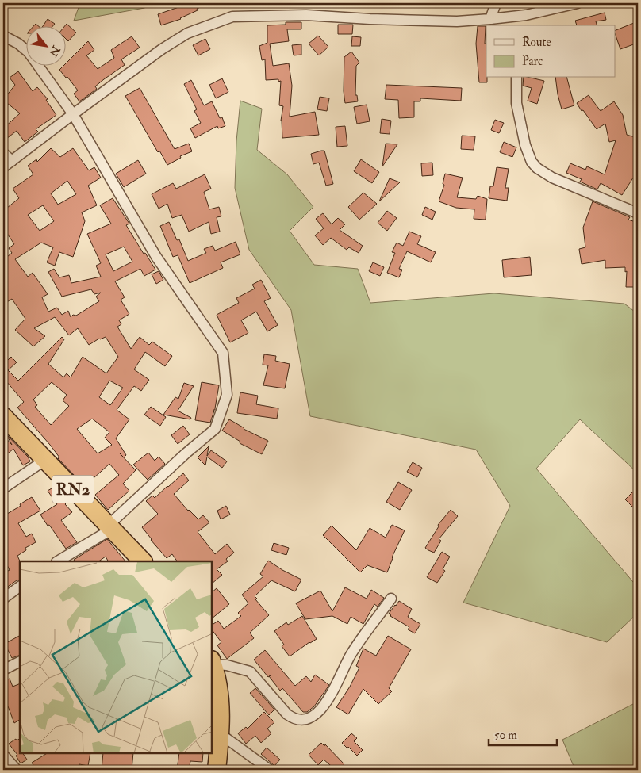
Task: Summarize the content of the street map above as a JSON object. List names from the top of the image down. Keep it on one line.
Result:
{"streets":{"highway":["RN2"]},"legend":["Route","Parc"],"scale_bar":"50 m","north":"bottom right"}
